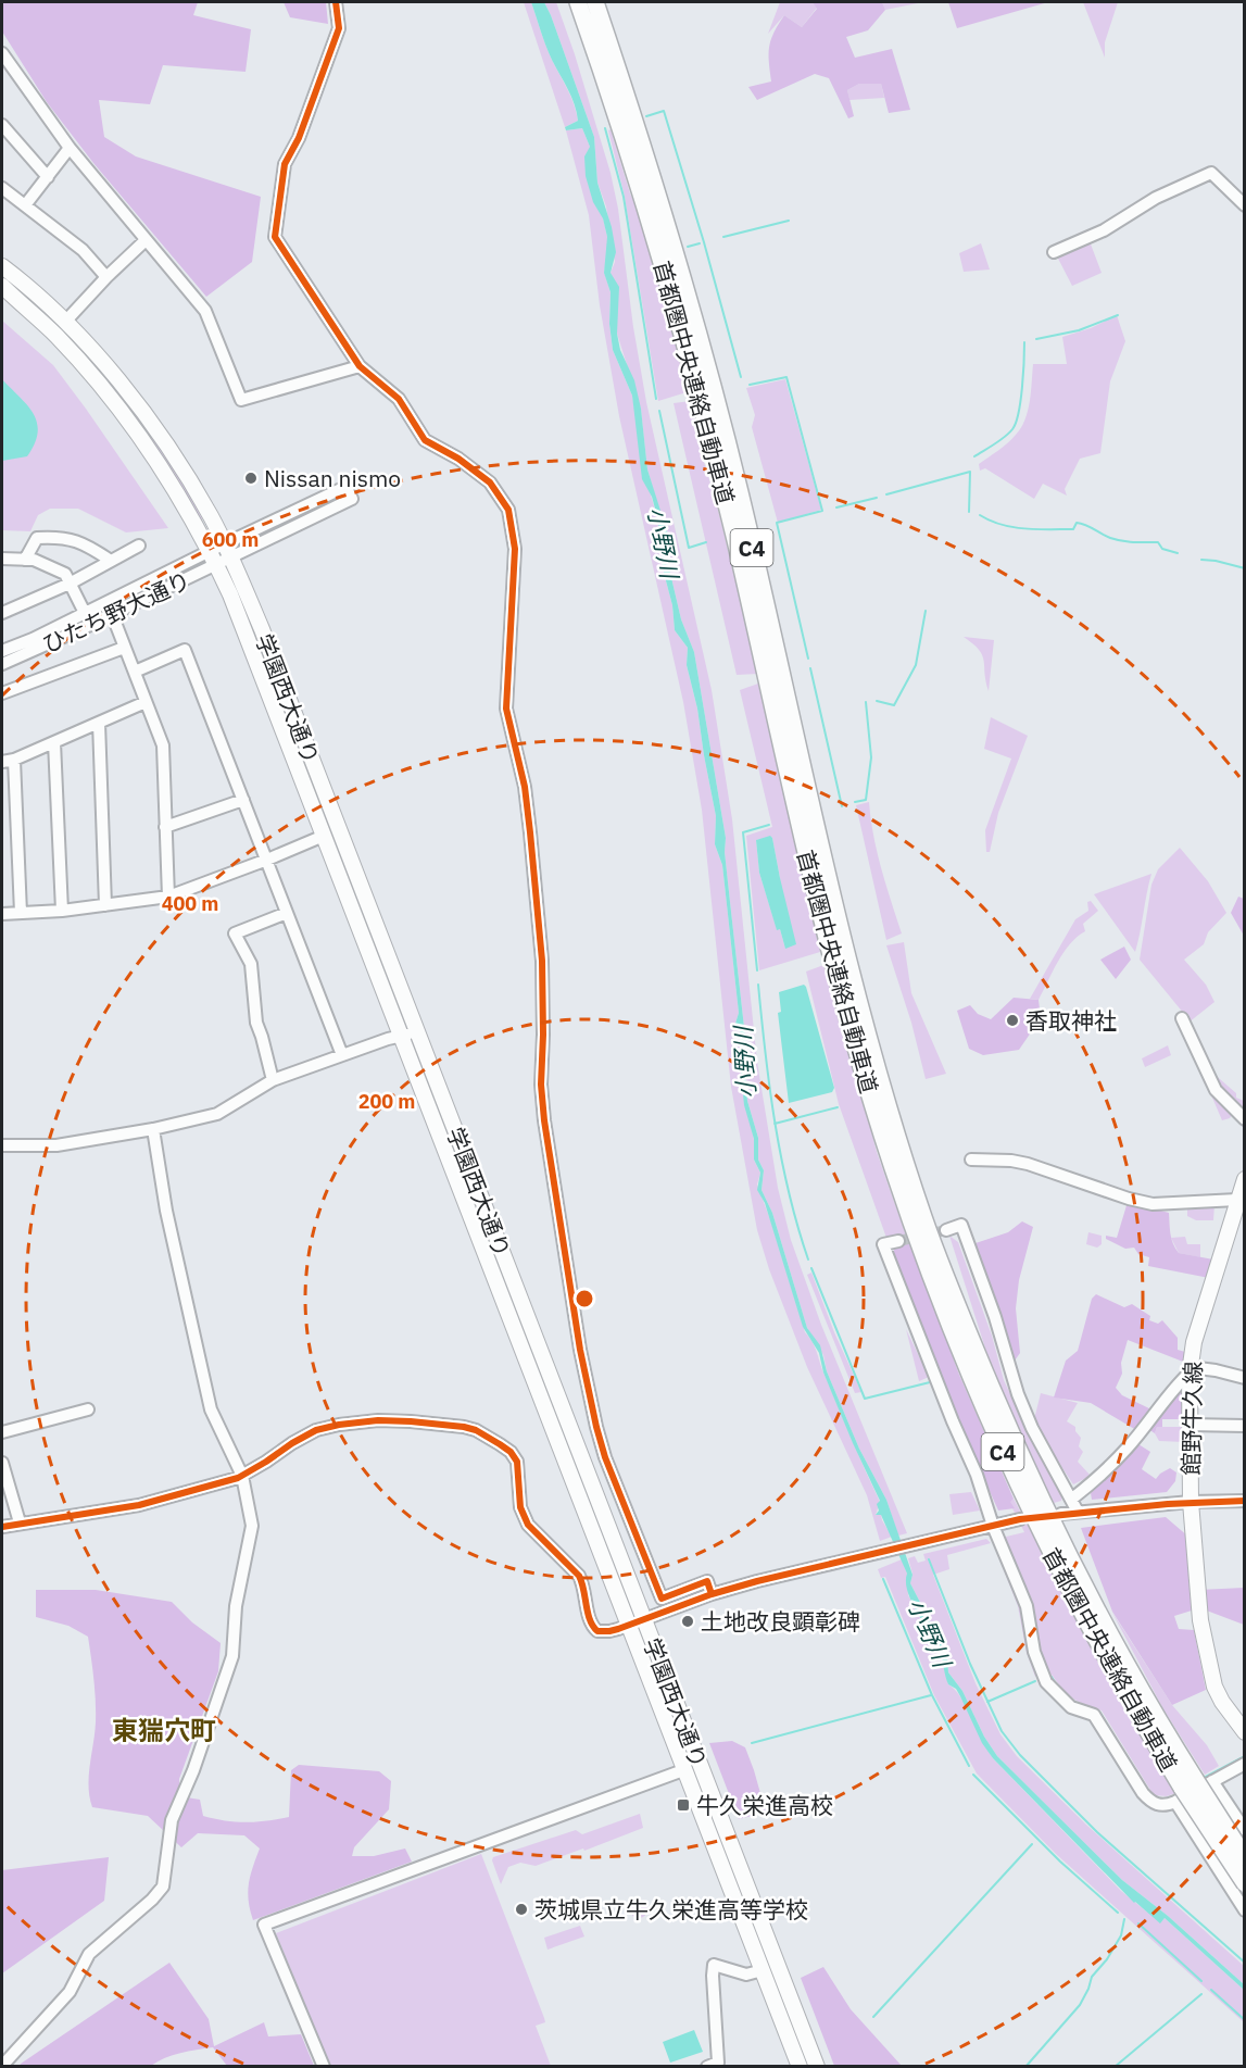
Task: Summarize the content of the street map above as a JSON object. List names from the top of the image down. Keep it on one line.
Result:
{"streets":{"highway":["首都圏中央連絡自動車道","C4"],"main road":["学園西大通り","館野牛久線"],"street":["ひたち野大通り"]},"crossings":[["ひたち野大通り","学園西大通り"]],"districts":["東猯穴町"],"water":["小野川"],"places":{"other":["Nissan nismo","香取神社","土地改良顕彰碑","茨城県立牛久栄進高等学校"],"transit":["牛久栄進高校"]},"rings":["600 m","400 m","200 m"]}
